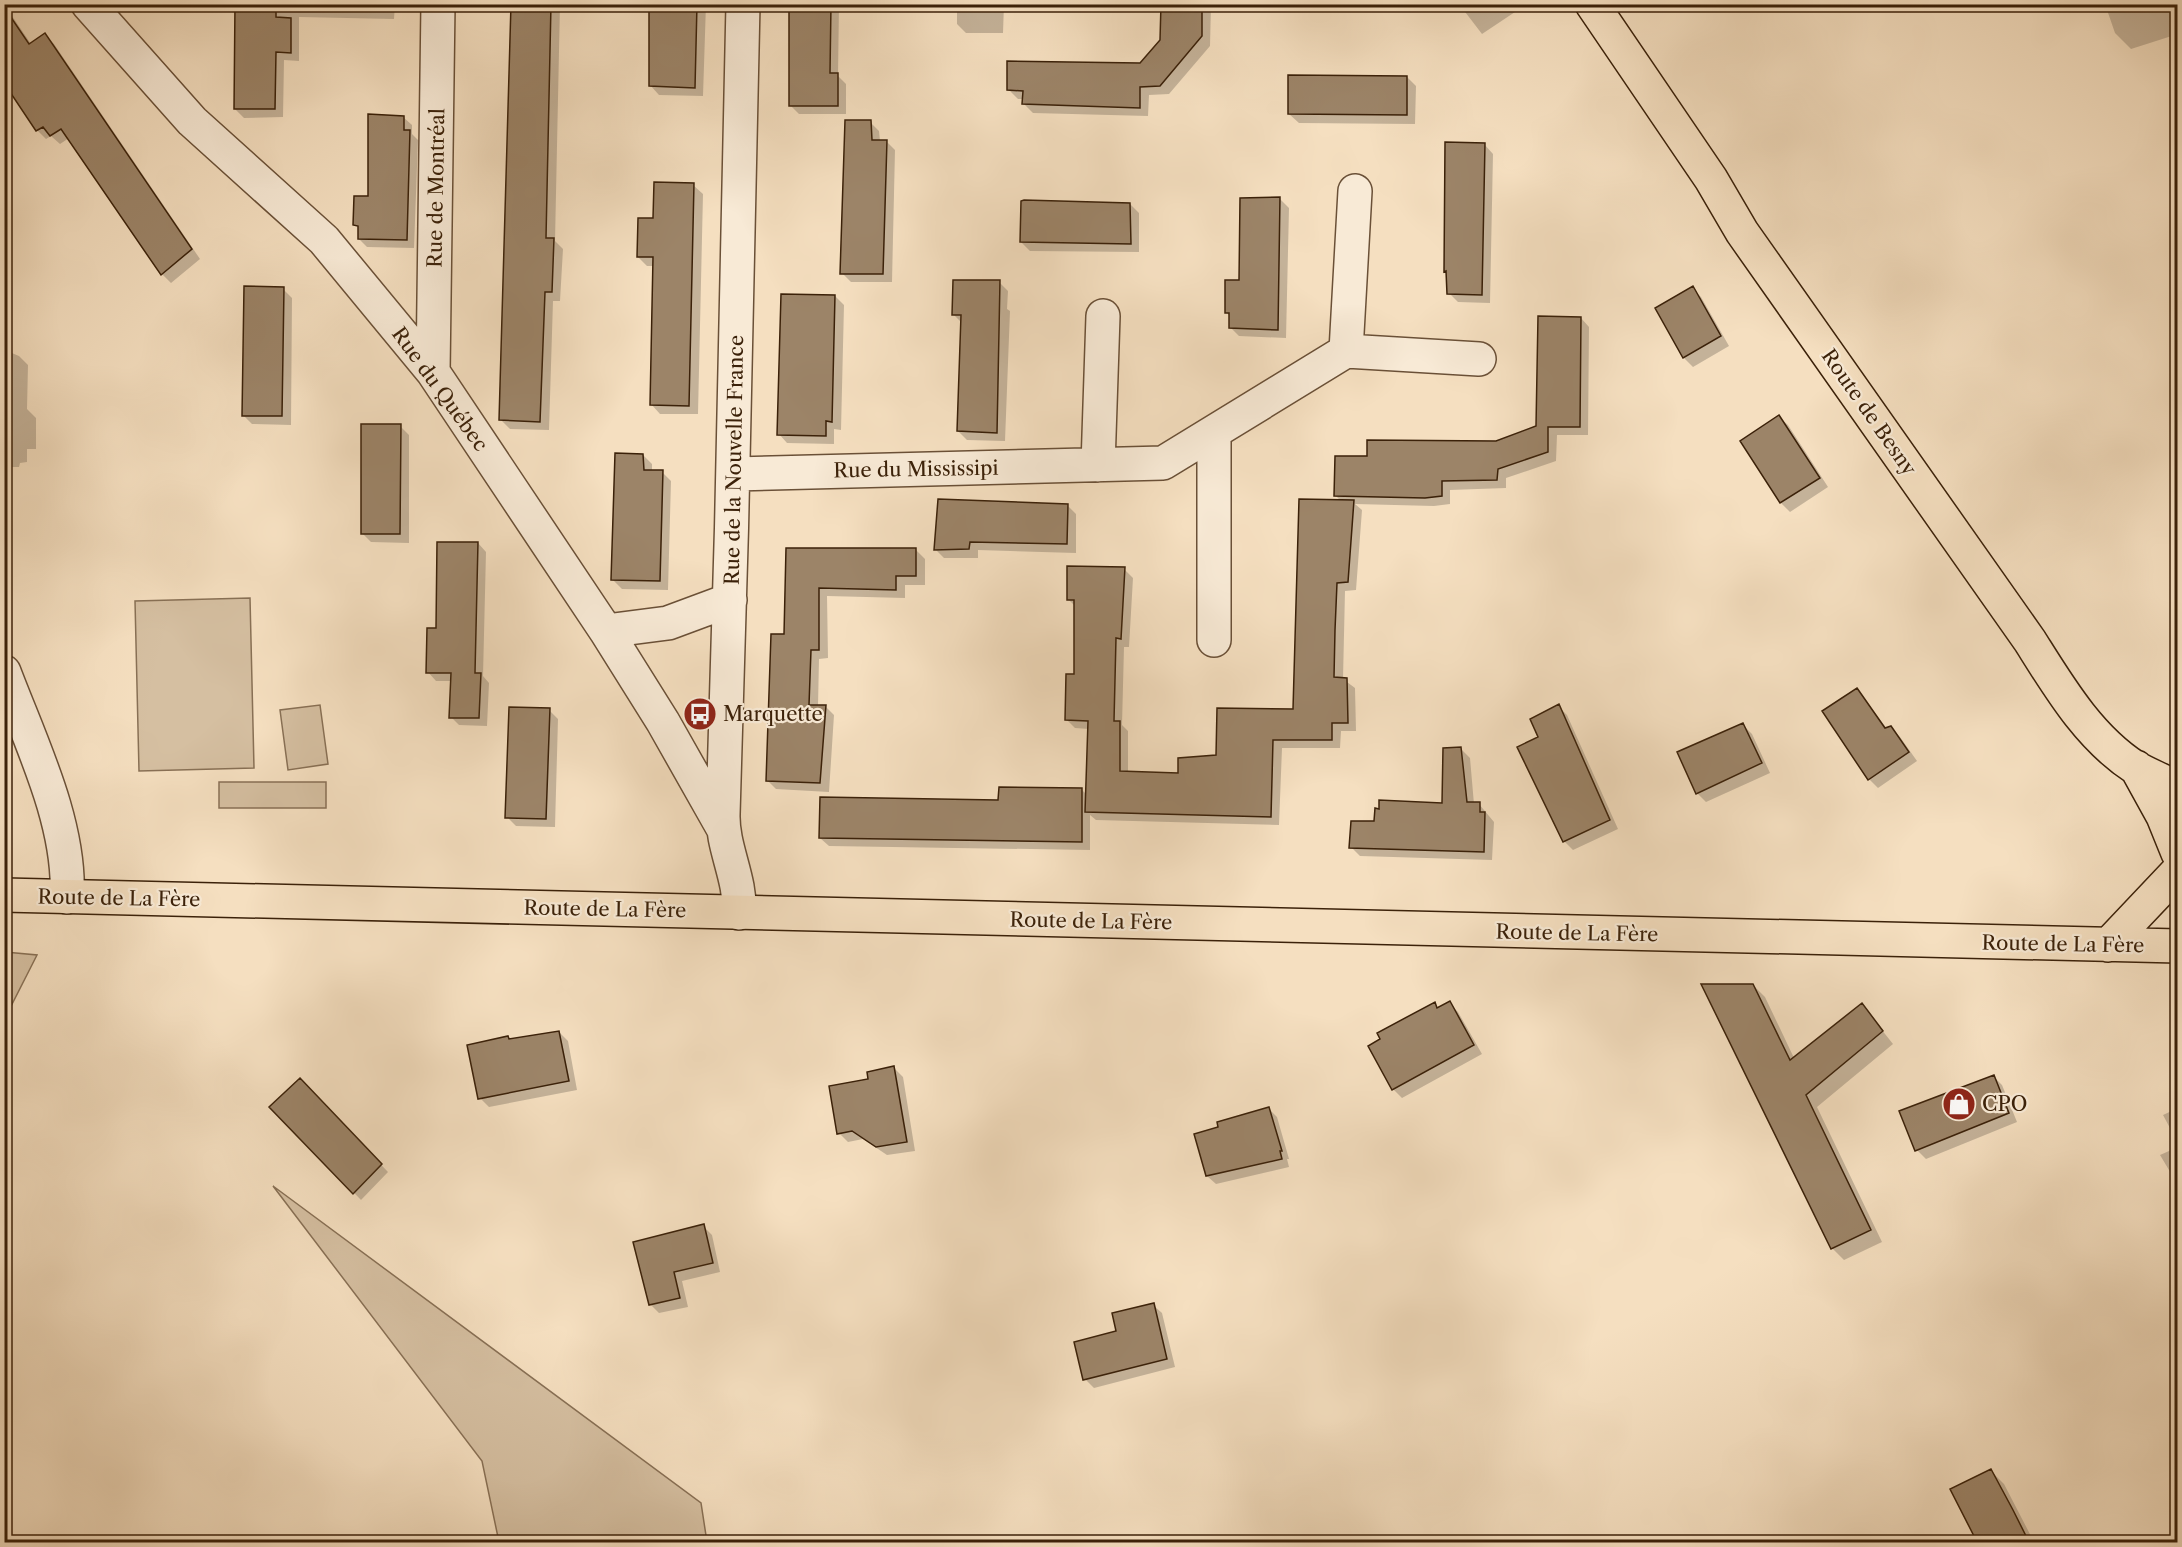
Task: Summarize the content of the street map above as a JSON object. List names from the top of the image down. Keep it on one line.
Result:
{"streets":{"main road":["Route de Besny","Route de La Fère"],"street":["Rue de Montréal","Rue du Québec","Rue de la Nouvelle France","Rue du Mississipi"]},"crossings":[["Rue de Montréal","Rue du Québec"],["Rue du Québec","Rue de la Nouvelle France"],["Rue de la Nouvelle France","Rue du Mississipi"],["Rue de la Nouvelle France","Route de La Fère"]],"places":{"bus stop":["Marquette"],"shop":["CPO"]}}
